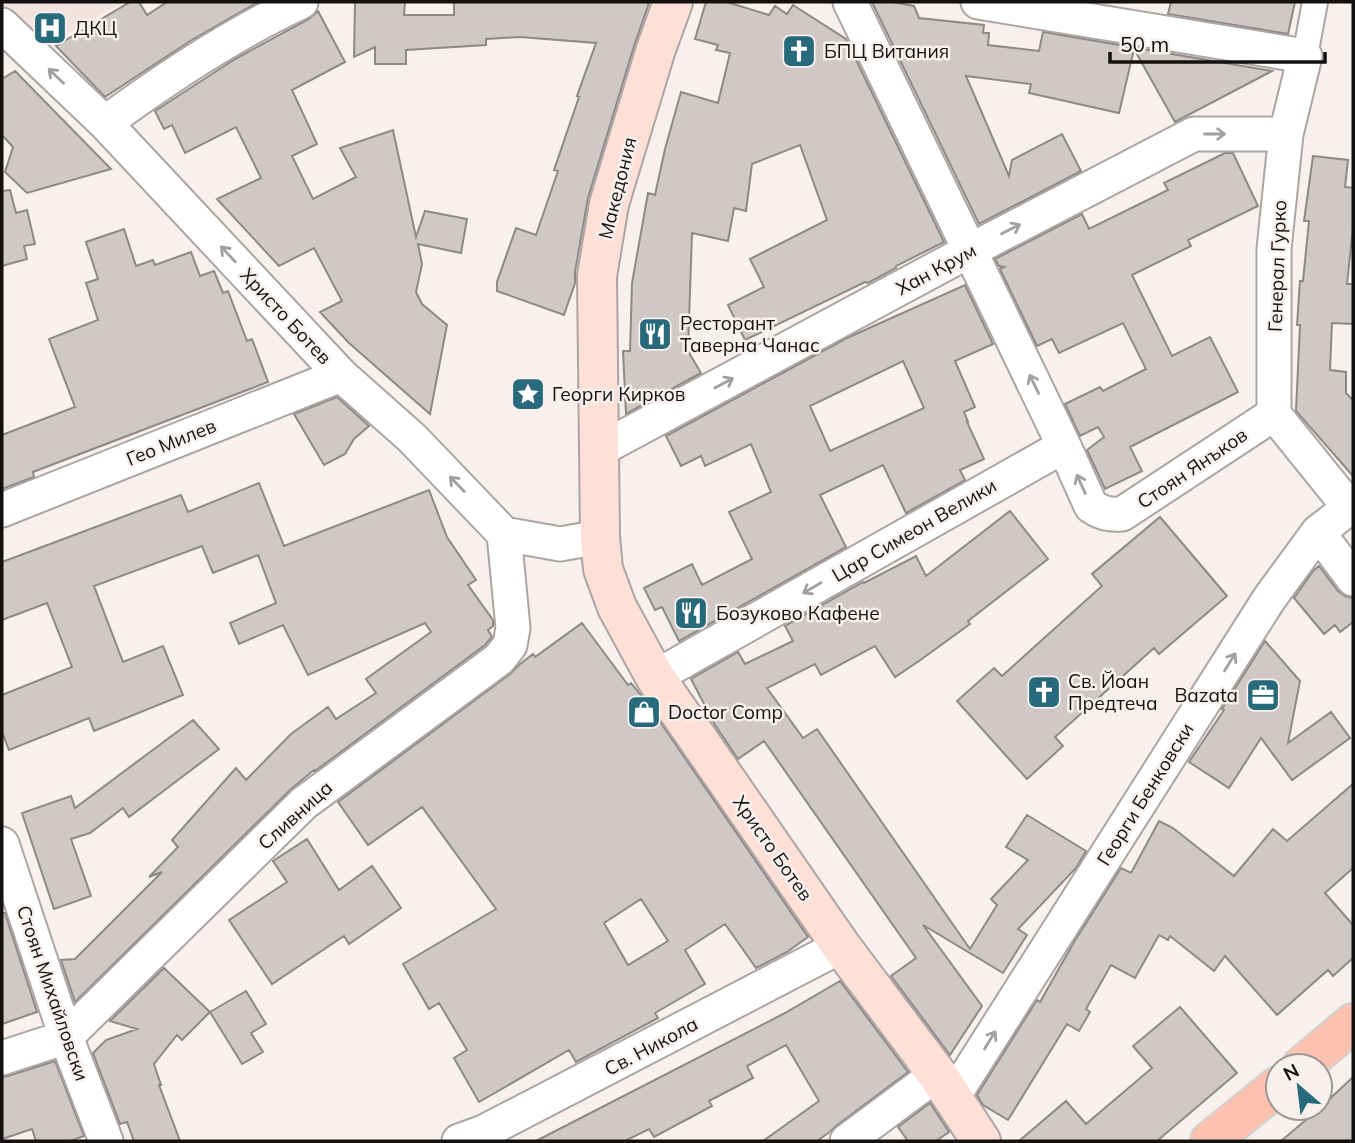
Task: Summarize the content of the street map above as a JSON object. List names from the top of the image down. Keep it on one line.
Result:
{"streets":{"main road":["Македония","Христо Ботев"],"street":["Генерал Гурко","Хан Крум","Гео Милев","Стоян Янъков","Цар Симеон Велики","Георги Бенковски","Сливница","Стоян Михайловски","Св. Никола"]},"crossings":[["Македония","Хан Крум"],["Македония","Христо Ботев"],["Генерал Гурко","Хан Крум"],["Генерал Гурко","Стоян Янъков"],["Христо Ботев","Гео Милев"],["Христо Ботев","Цар Симеон Велики"],["Христо Ботев","Георги Бенковски"],["Христо Ботев","Сливница"],["Христо Ботев","Св. Никола"],["Стоян Янъков","Цар Симеон Велики"],["Сливница","Стоян Михайловски"]],"one_way":["Хан Крум","Христо Ботев","Цар Симеон Велики","Георги Бенковски"],"places":{"hospital":["ДКЦ"],"church":["БПЦ Витания","Св. Йоан Предтеча"],"restaurant":["Ресторант Таверна Чанас","Бозуково Кафене"],"place":["Георги Кирков"],"office":["Bazata"],"shop":["Doctor Comp"]},"scale_bar":"50 m","north":"top left"}
